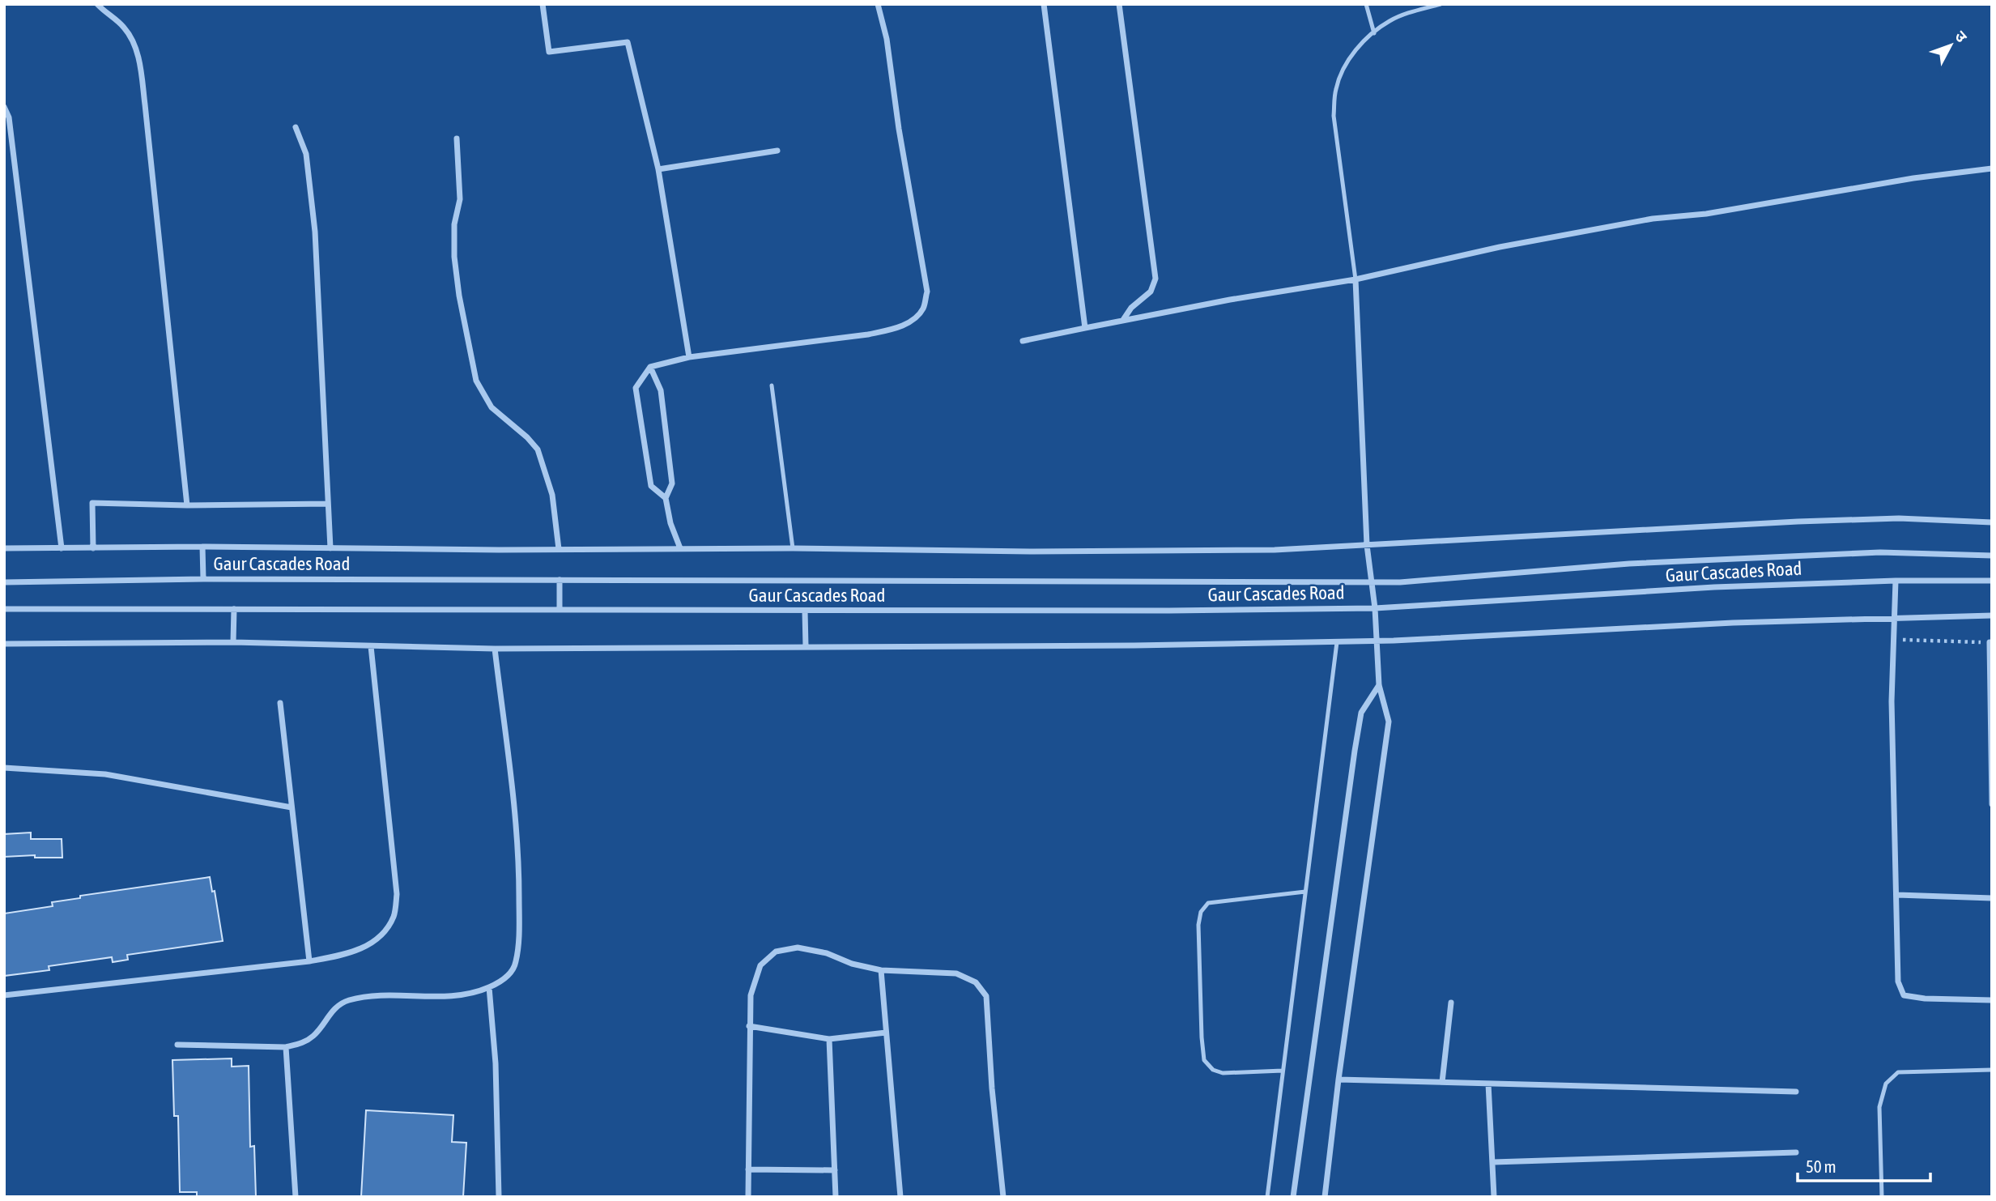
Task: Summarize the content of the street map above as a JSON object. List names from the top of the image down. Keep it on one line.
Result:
{"streets":{"street":["Gaur Cascades Road"]},"scale_bar":"50 m","north":"top right"}
